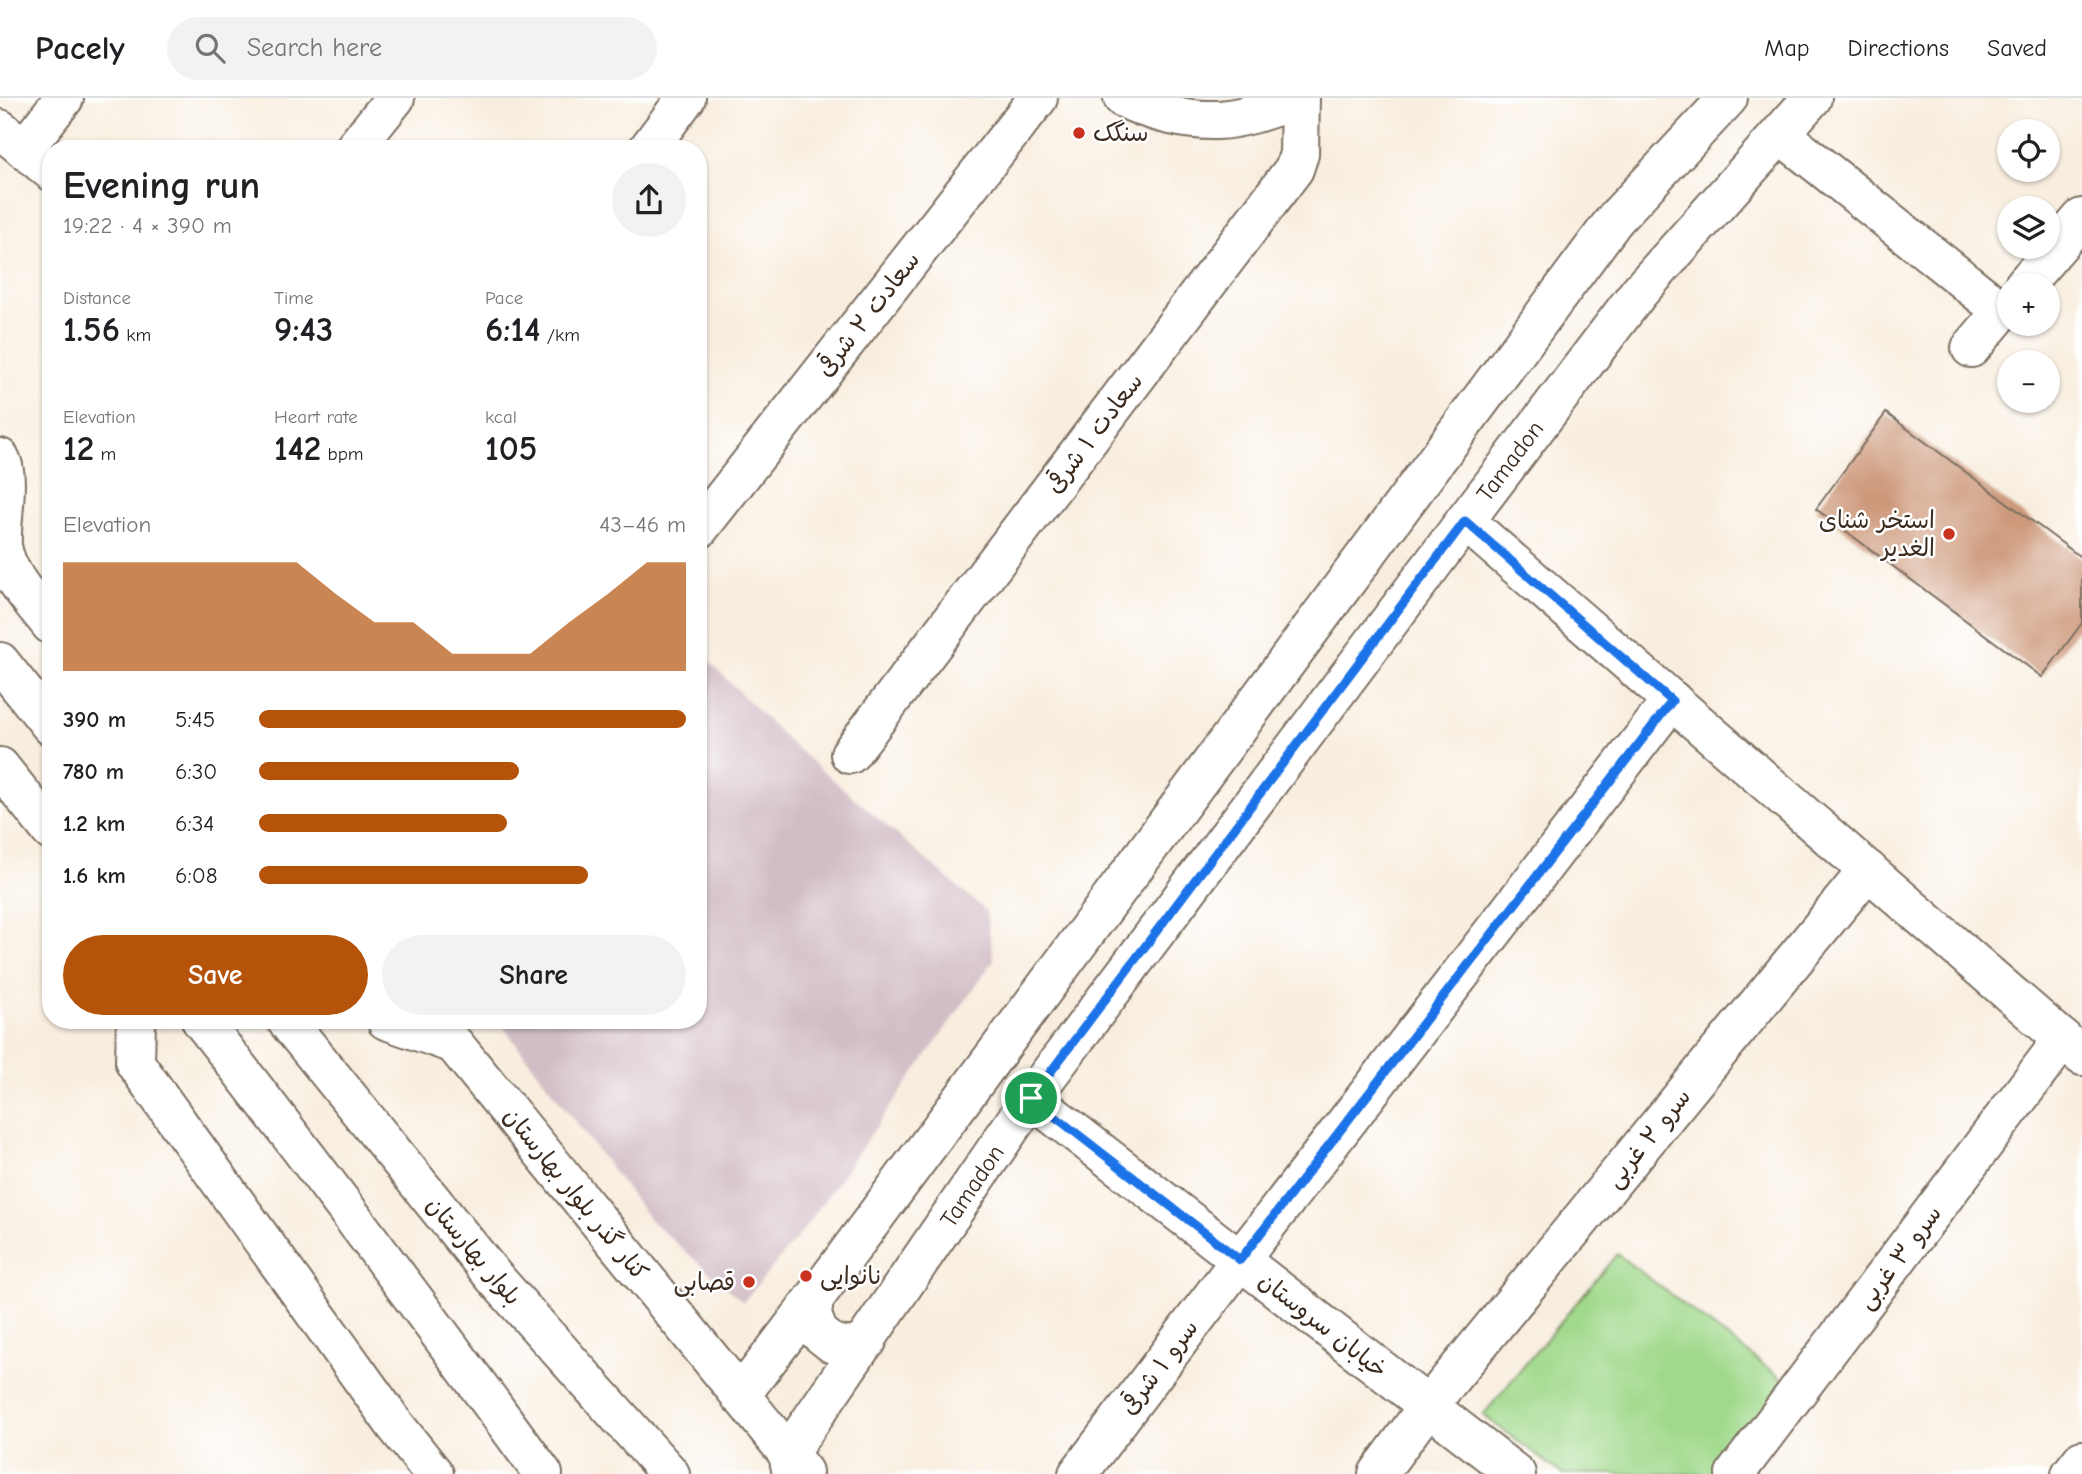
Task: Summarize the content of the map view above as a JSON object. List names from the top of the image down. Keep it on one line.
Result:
{"streets":{"street":["سعادت ۲ شرقی","سعادت ۱ شرقی","Tamadon","سرو ۲ غربی","کنار گذر بلوار بهارستان","بلوار بهارستان","سرو ۳ غربی","خیابان سروستان","سرو ۱ شرقی"]},"crossings":[["Tamadon","کنار گذر بلوار بهارستان"],["Tamadon","خیابان سروستان"],["سرو ۲ غربی","خیابان سروستان"],["خیابان سروستان","سرو ۱ شرقی"]],"places":["سنگک","استخر شنای الغدیر","نانوایی","قصابی"],"page":{"header":"Pacely","search":"Search here","nav":["Map","Directions","Saved"],"map_buttons":["+","−"],"heading":["Evening run","19:22 · 4 × 390 m"],"stats":[["Distance","1.56 km"],["Time","9:43"],["Pace","6:14 /km"],["Elevation","12 m"],["Heart rate","142 bpm"],["kcal","105"]],"chart":["Elevation","43–46 m"],"list":[{"name":"390 m","note":"5:45"},{"name":"780 m","note":"6:30"},{"name":"1.2 km","note":"6:34"},{"name":"1.6 km","note":"6:08"}],"buttons":["Save","Share"]}}
